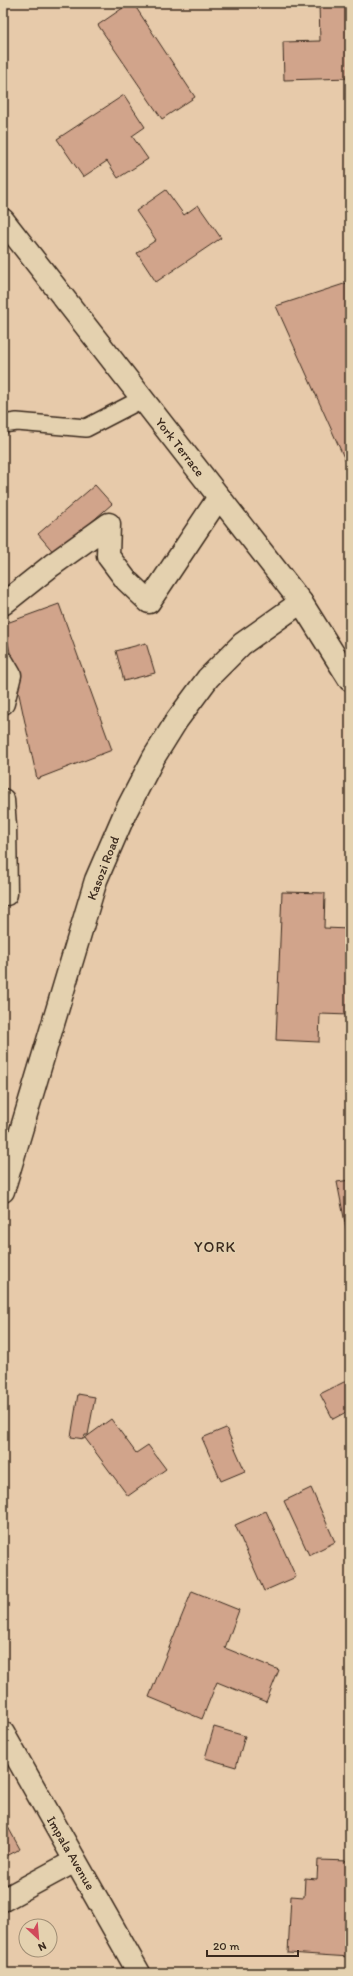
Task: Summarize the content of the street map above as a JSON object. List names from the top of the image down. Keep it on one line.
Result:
{"streets":{"street":["York Terrace","Kasozi Road","Impala Avenue"]},"crossings":[["York Terrace","Kasozi Road"]],"districts":["YORK"],"scale_bar":"20 m","north":"bottom right"}
